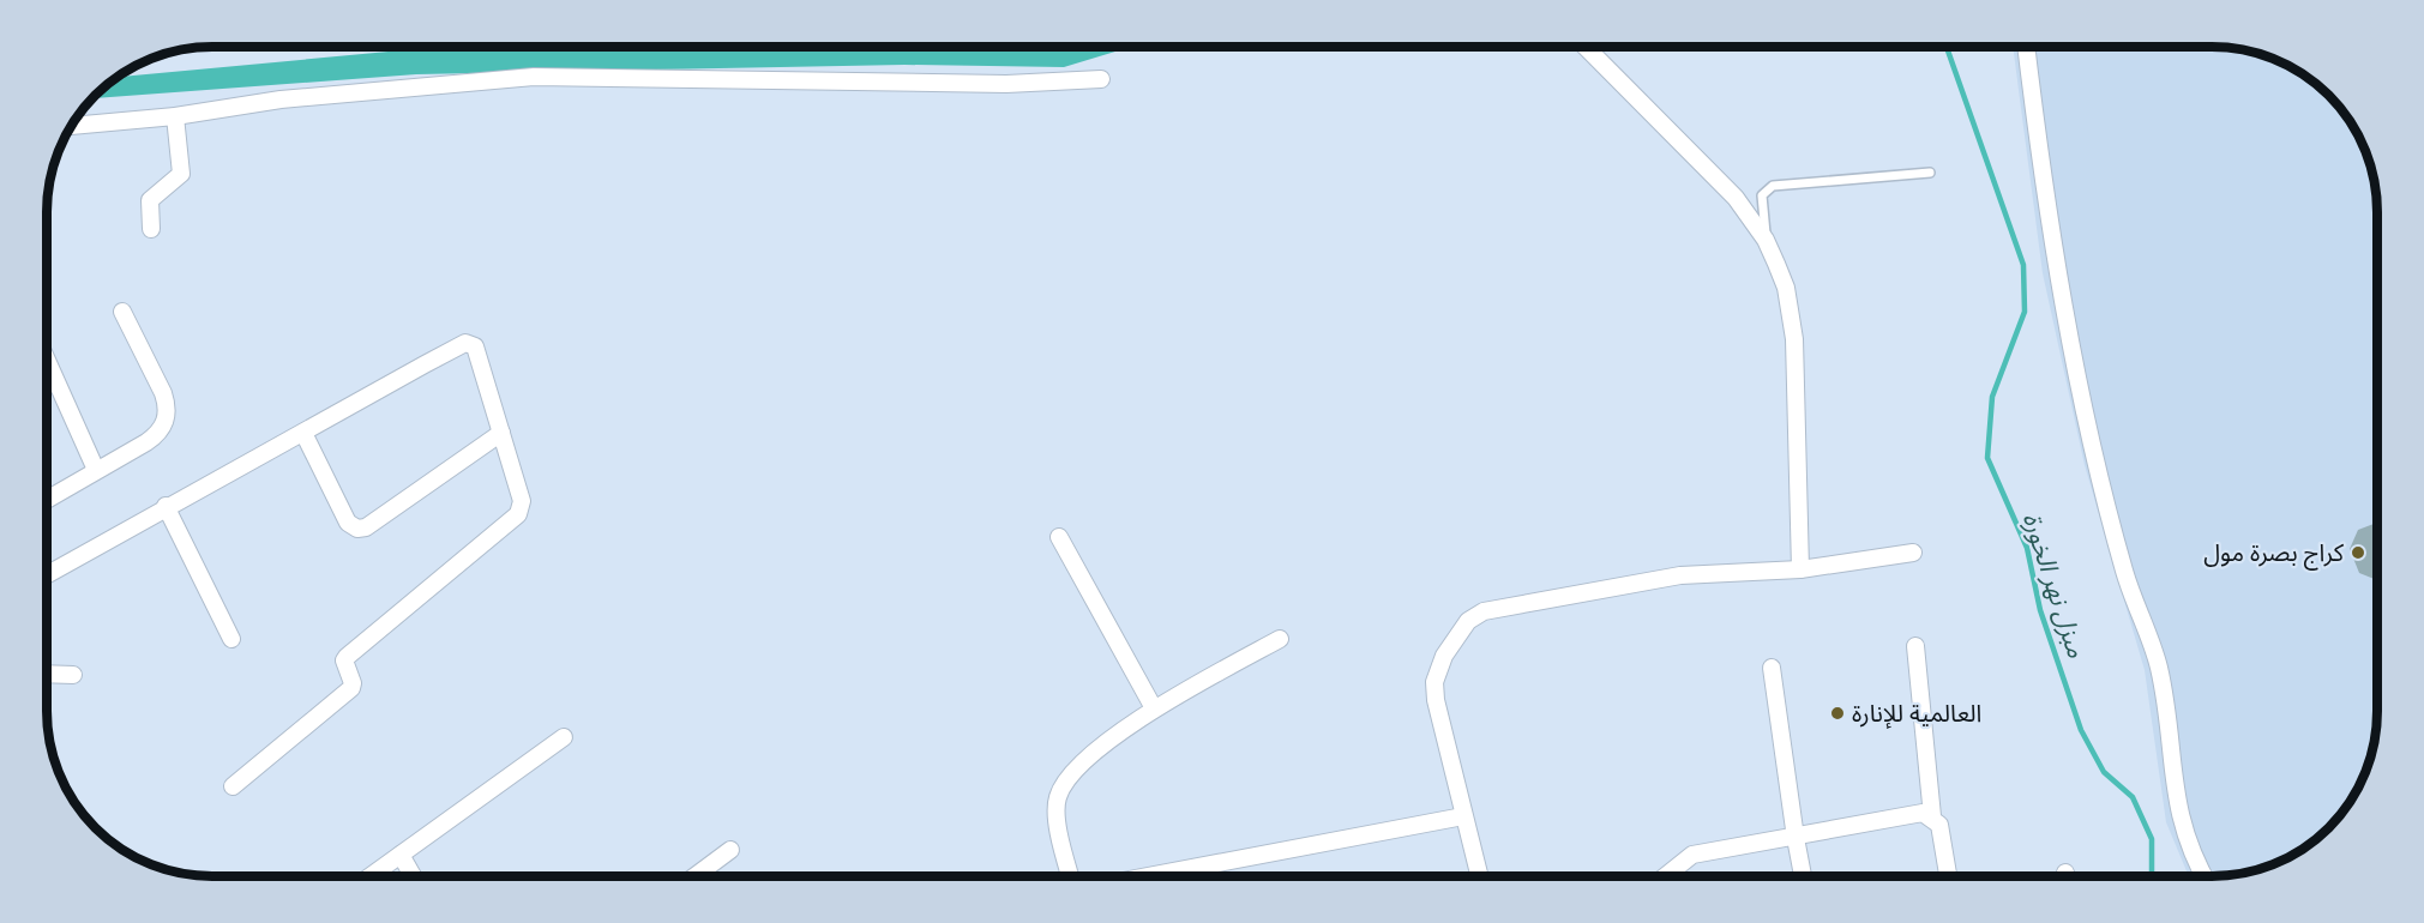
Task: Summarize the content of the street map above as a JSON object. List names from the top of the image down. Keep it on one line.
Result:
{"water":["مبزل نهر الخورة"],"places":["كراج بصرة مول","العالمية للإنارة"]}
